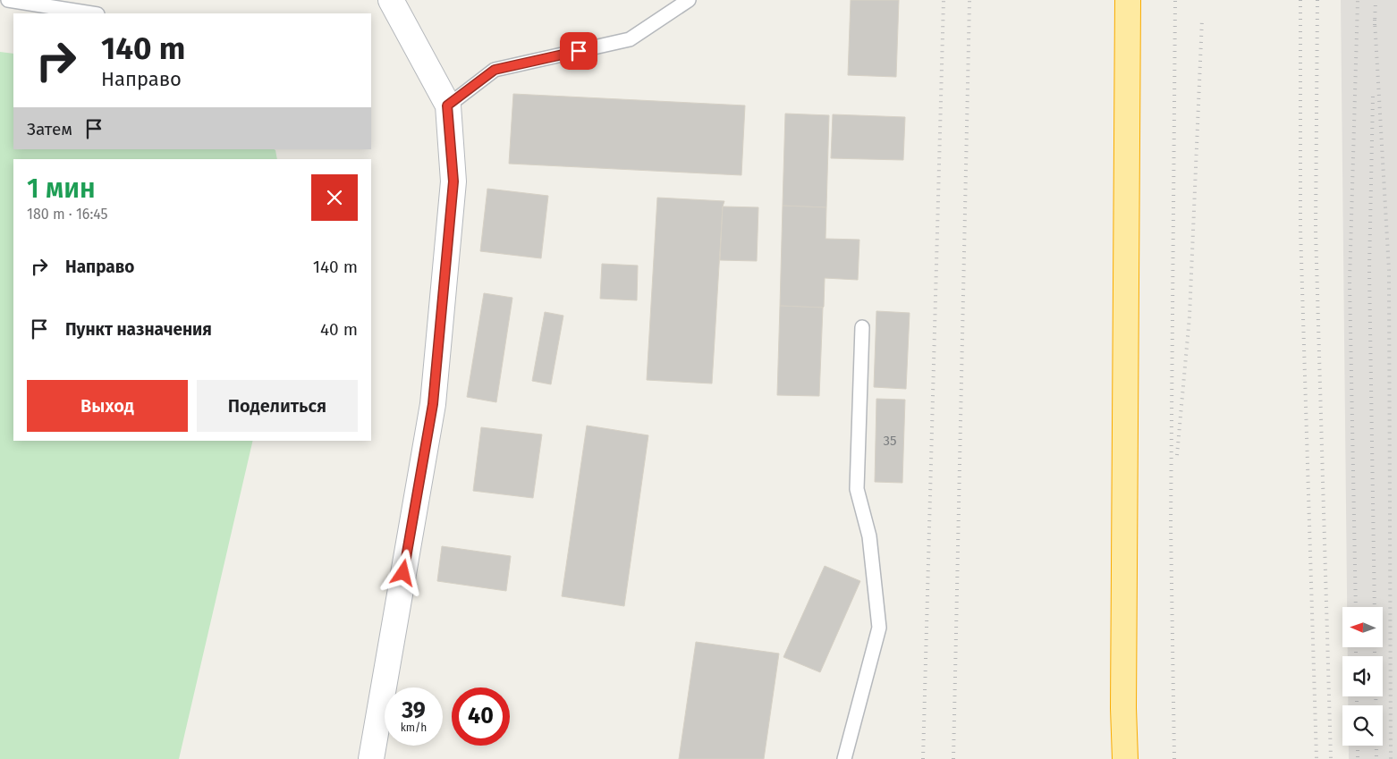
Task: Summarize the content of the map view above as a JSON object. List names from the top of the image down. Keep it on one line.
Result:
{"house_numbers":["35"],"north":"left","page":{"turn":["140 m","Направо"],"then":"Затем","heading":["1 мин","180 m · 16:45"],"list":[{"name":"Направо","value":"140 m"},{"name":"Пункт назначения","value":"40 m"}],"buttons":["Выход","Поделиться"],"speed":"39 km/h","limit":"40"}}
